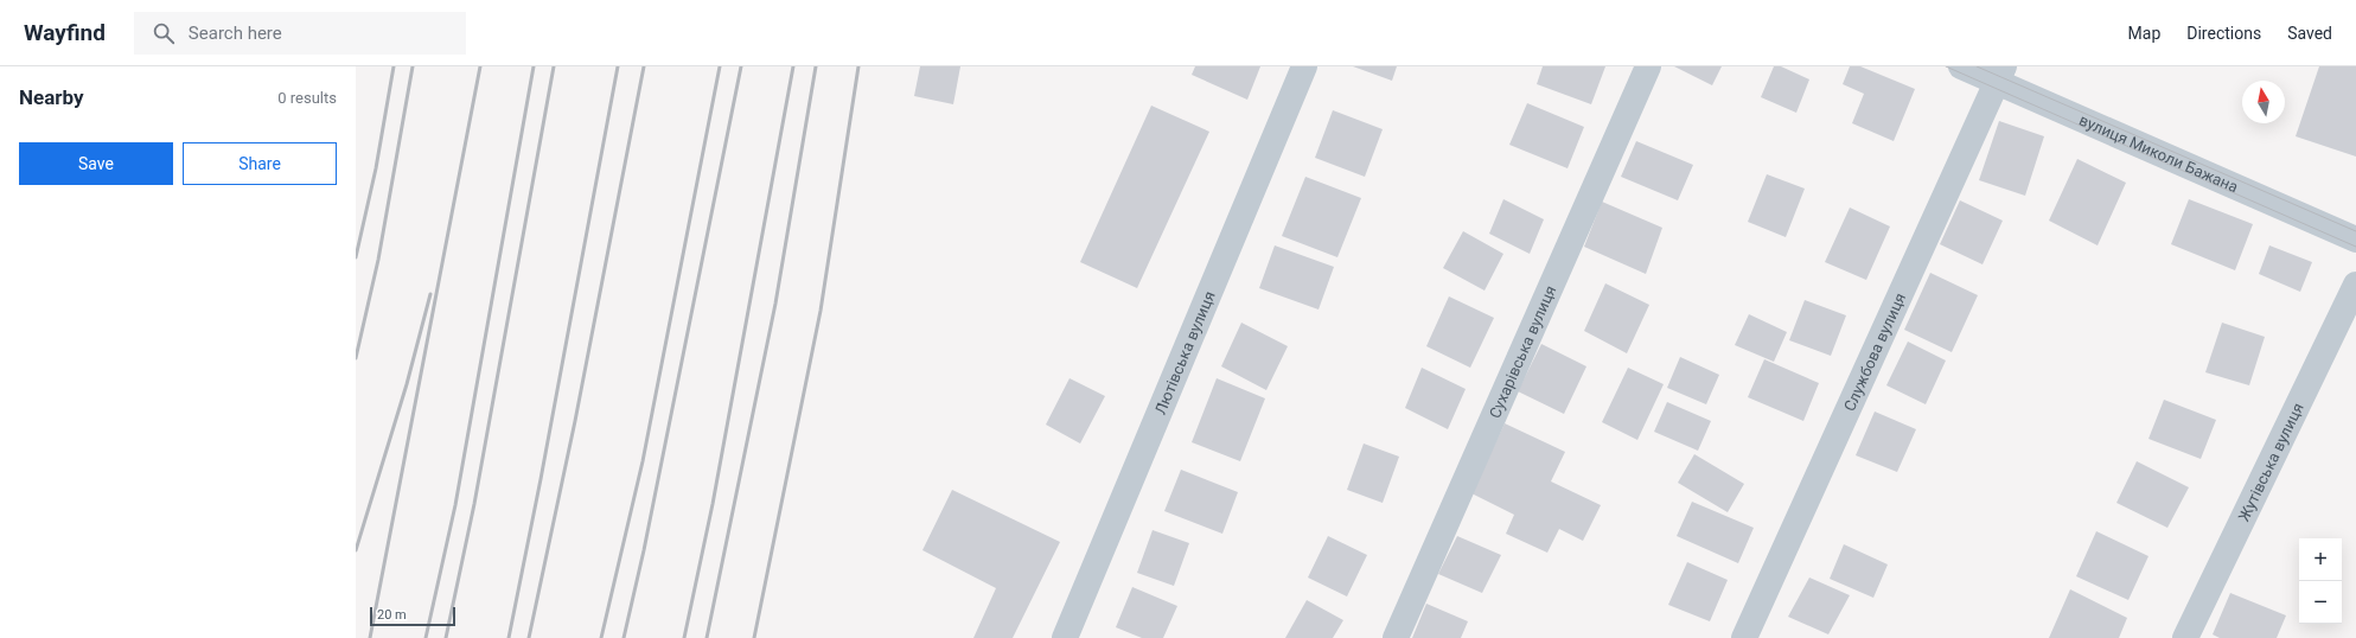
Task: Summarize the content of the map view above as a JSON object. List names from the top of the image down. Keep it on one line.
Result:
{"streets":{"street":["вулиця Миколи Бажана","Лютівська вулиця","Сухарівська вулиця","Службова вулиця","Жутівська вулиця"]},"crossings":[["вулиця Миколи Бажана","Службова вулиця"]],"scale_bar":"20 m","north":"top","page":{"header":"Wayfind","search":"Search here","nav":["Map","Directions","Saved"],"heading":["Nearby","0 results"],"buttons":["Save","Share"],"map_buttons":["+","−"],"scale":"20 m"}}
